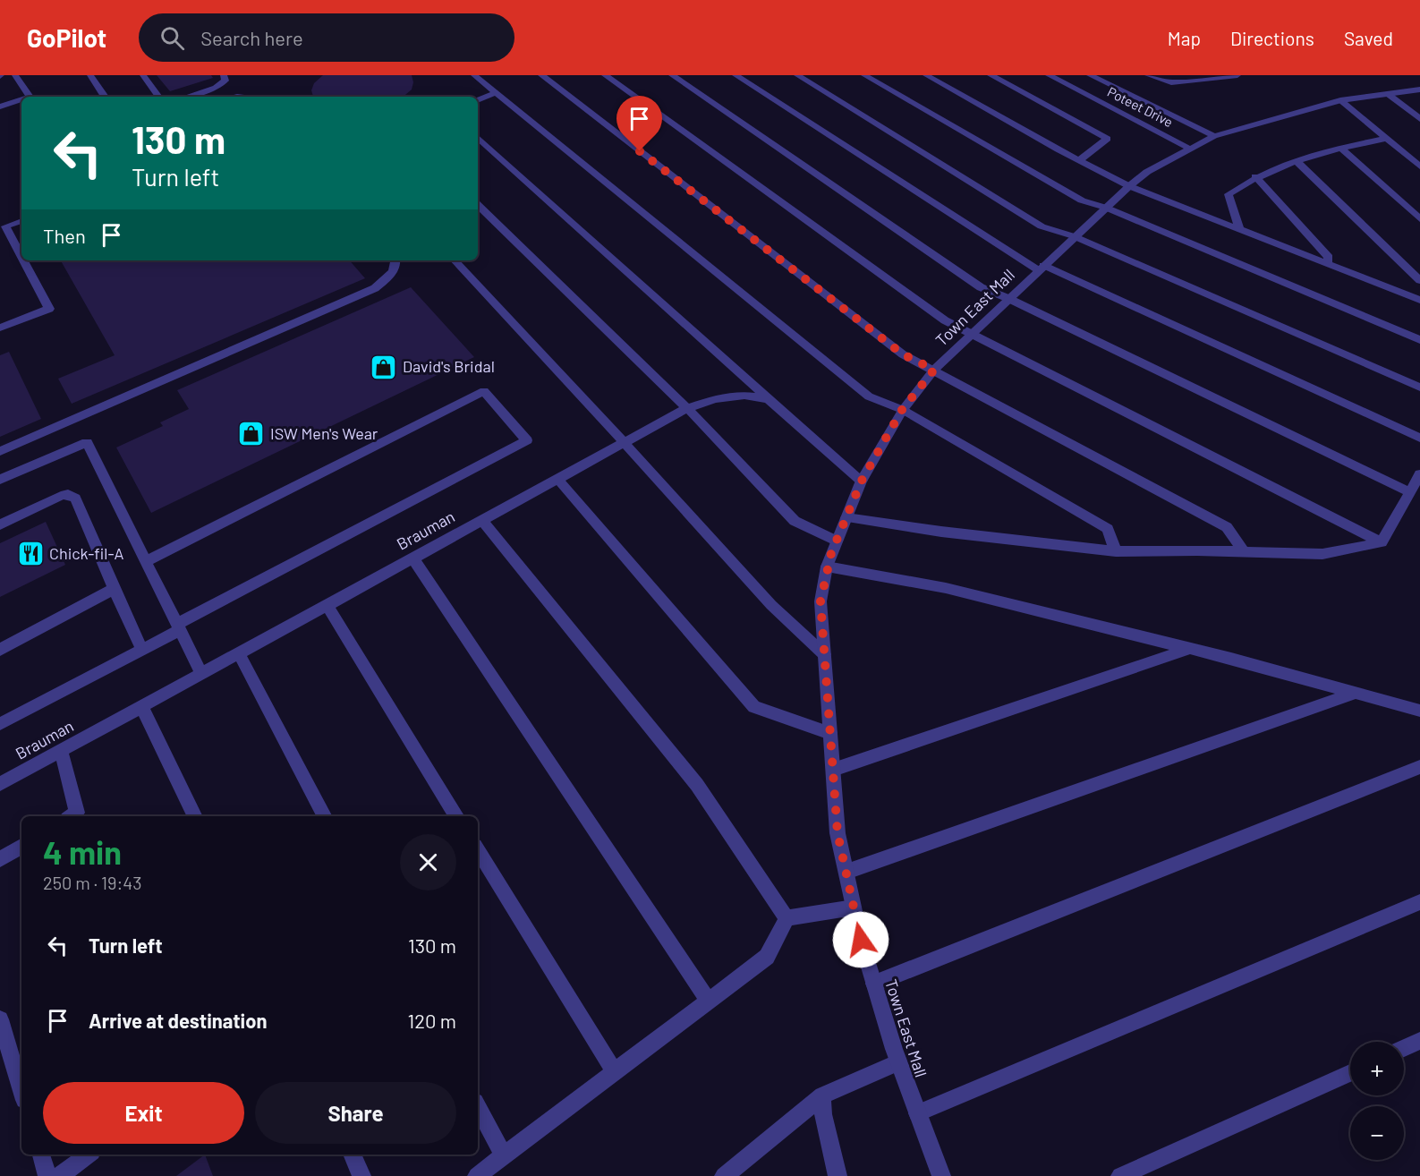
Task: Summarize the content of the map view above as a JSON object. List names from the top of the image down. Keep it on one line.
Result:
{"streets":{"street":["Poteet Drive","Town East Mall","Brauman"]},"crossings":[["Poteet Drive","Town East Mall"]],"places":{"shop":["David's Bridal","ISW Men's Wear"],"restaurant":["Chick-fil-A"]},"page":{"header":"GoPilot","search":"Search here","nav":["Map","Directions","Saved"],"turn":["130 m","Turn left"],"then":"Then","heading":["4 min","250 m · 19:43"],"list":[{"name":"Turn left","value":"130 m"},{"name":"Arrive at destination","value":"120 m"}],"map_buttons":["+","−"],"buttons":["Exit","Share"]}}
